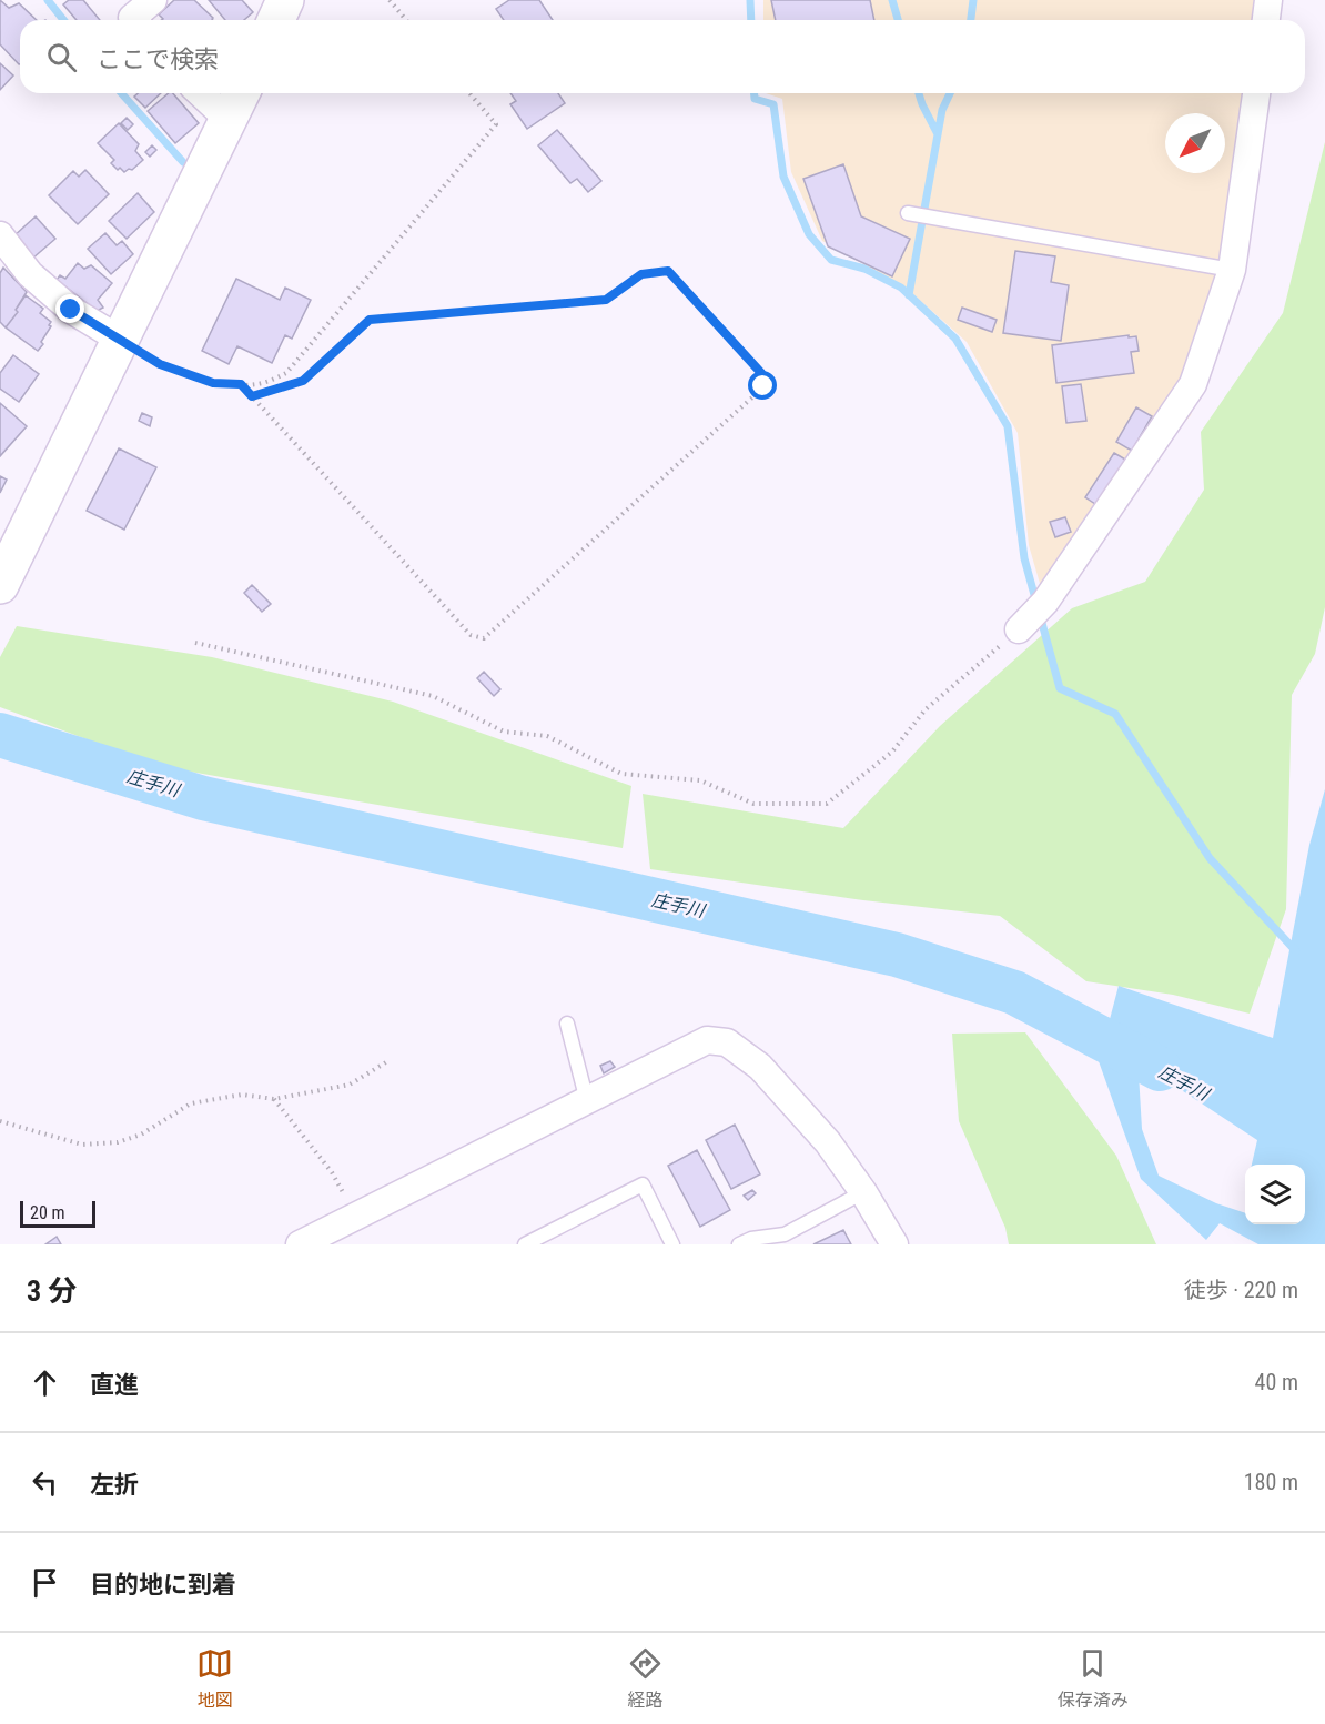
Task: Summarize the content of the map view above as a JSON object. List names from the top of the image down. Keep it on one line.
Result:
{"water":["庄手川"],"scale_bar":"20 m","north":"bottom left","page":{"search":"ここで検索","scale":"20 m","heading":["3 分","徒歩 · 220 m"],"list":[["直進","40 m"],["左折","180 m"],"目的地に到着"],"nav":["地図","経路","保存済み"]}}
